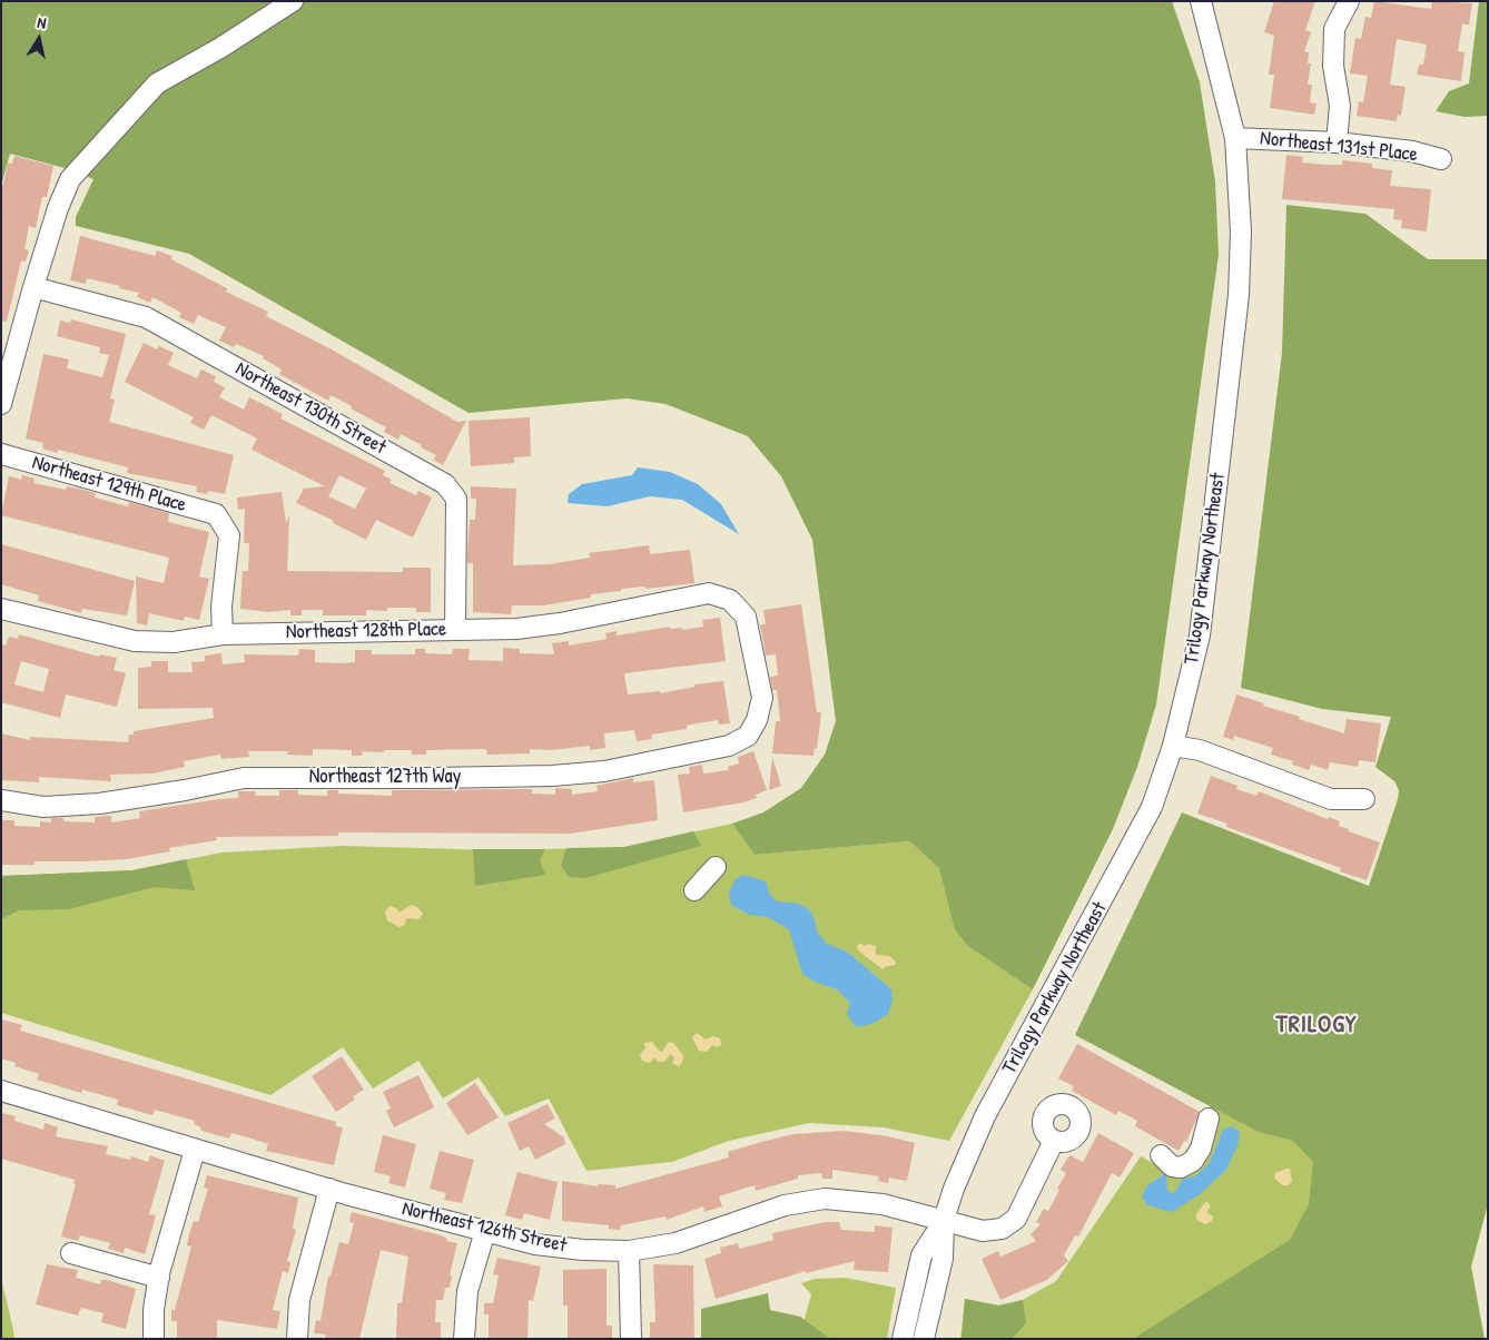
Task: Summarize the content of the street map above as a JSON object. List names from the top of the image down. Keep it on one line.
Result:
{"streets":{"street":["Northeast 131st Place","Northeast 130th Street","Northeast 129th Place","Trilogy Parkway Northeast","Northeast 128th Place","Northeast 127th Way","Northeast 126th Street"]},"crossings":[["Northeast 131st Place","Trilogy Parkway Northeast"],["Northeast 130th Street","Northeast 128th Place"],["Northeast 129th Place","Northeast 128th Place"],["Trilogy Parkway Northeast","Northeast 126th Street"],["Northeast 128th Place","Northeast 127th Way"]],"districts":["TRILOGY"],"north":"top"}
